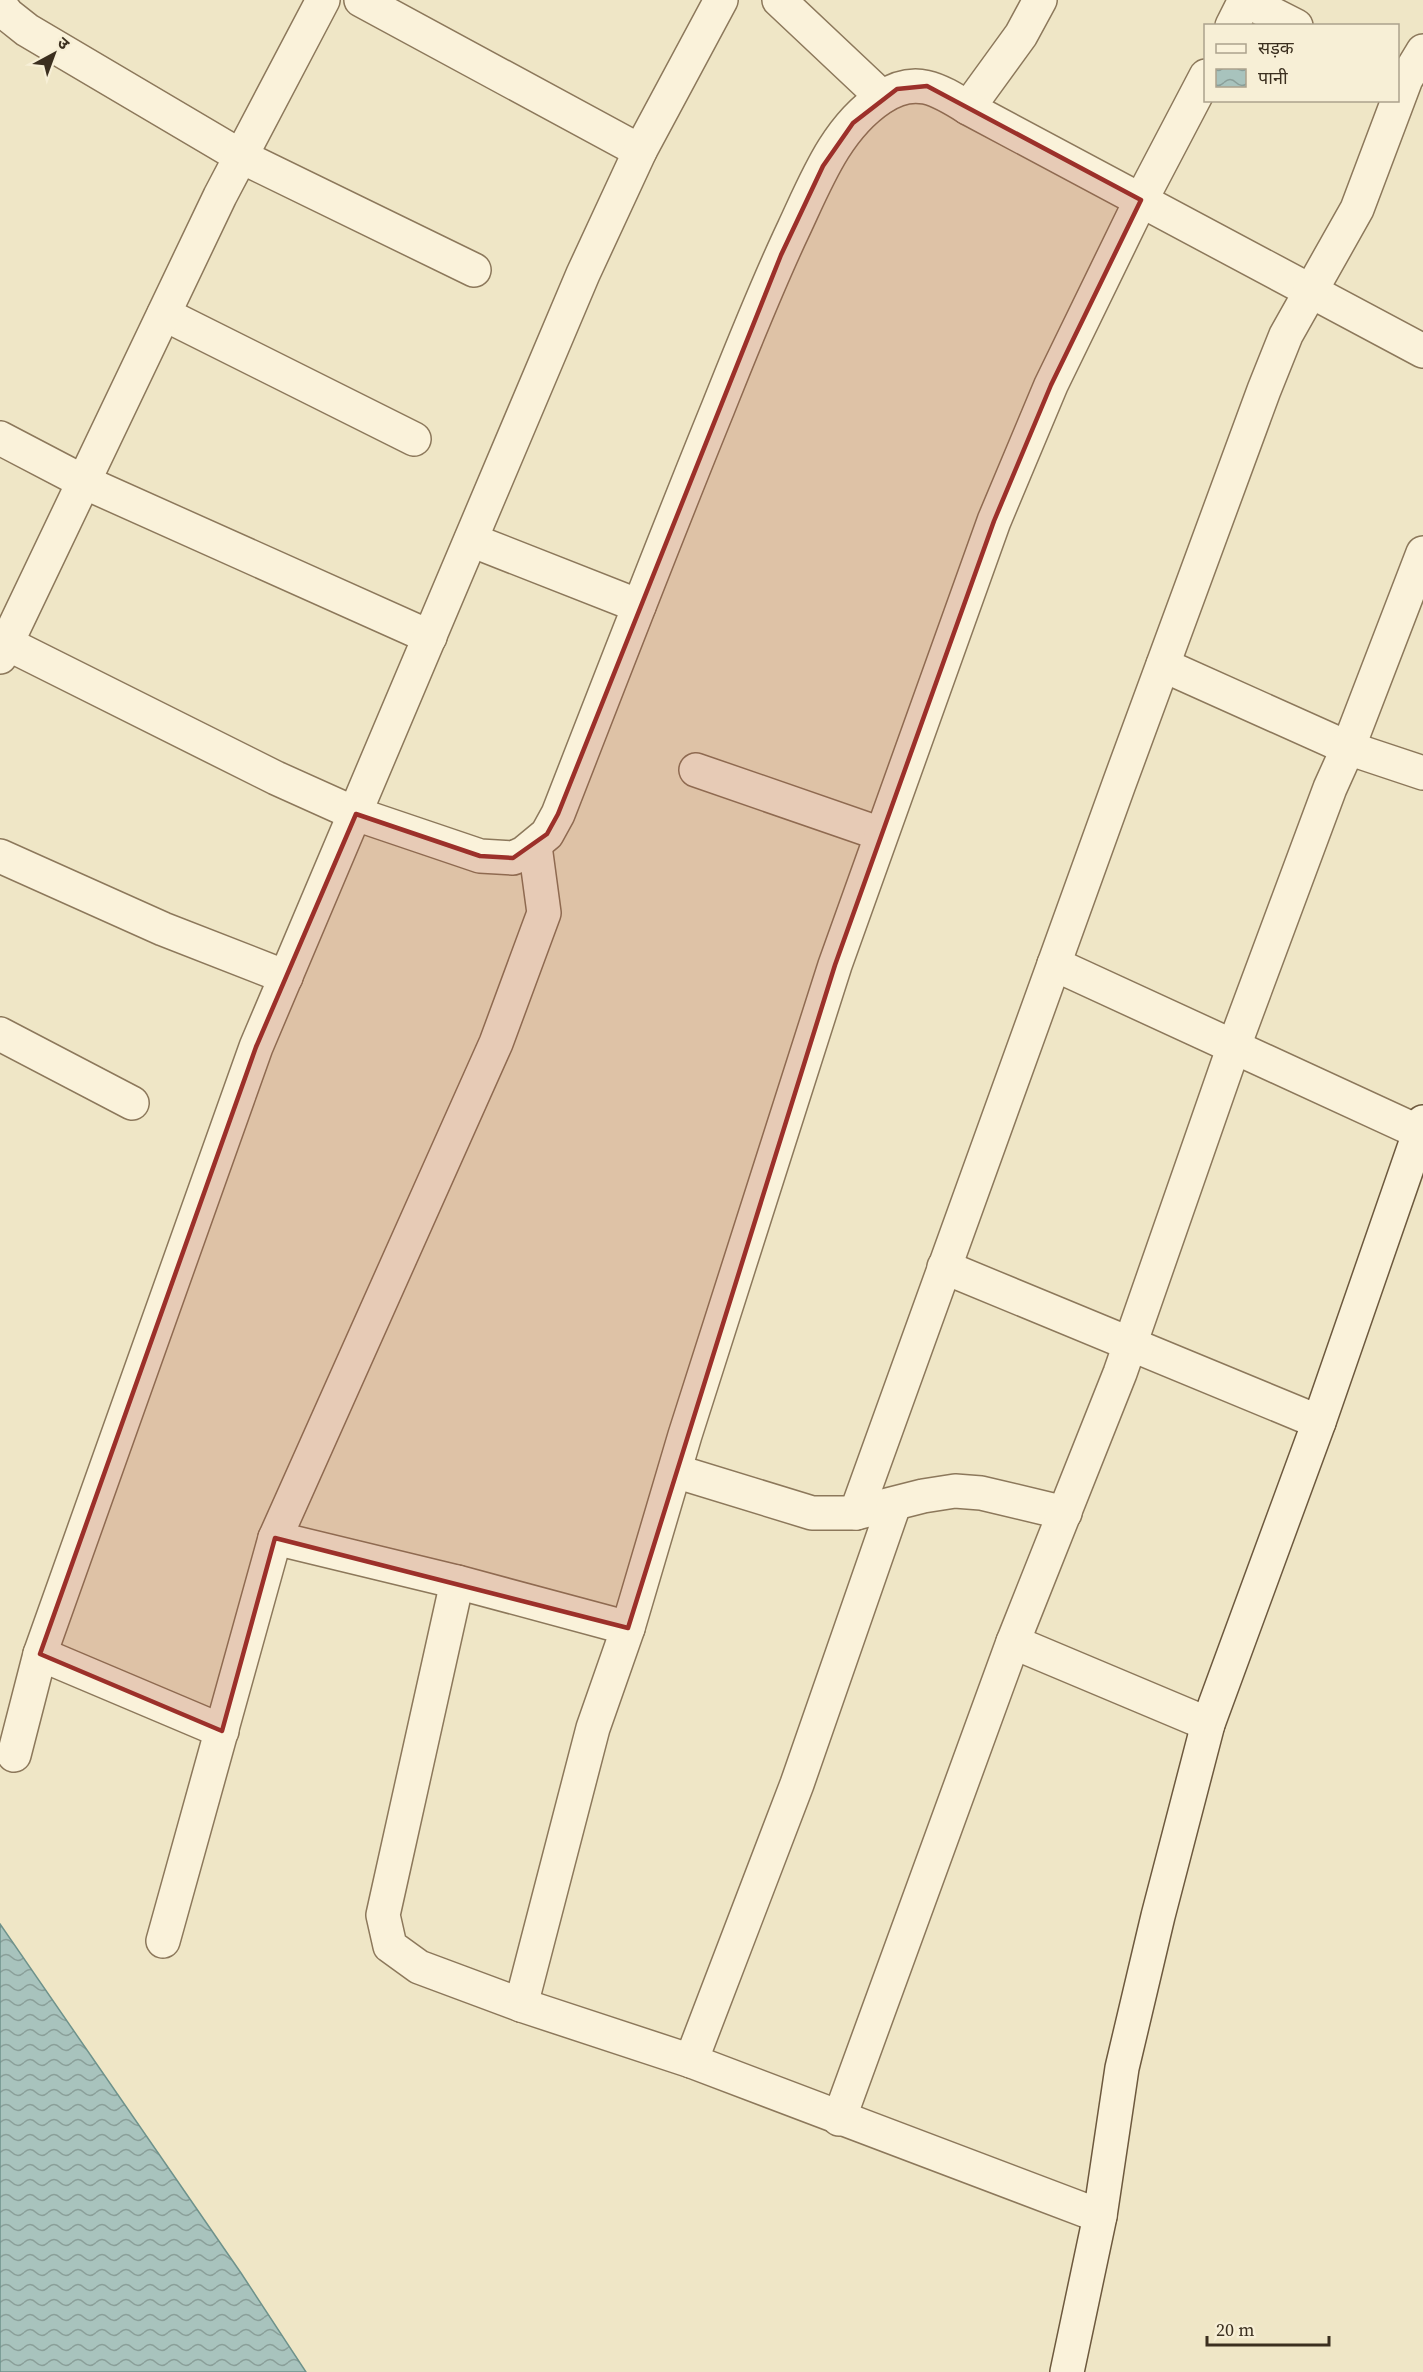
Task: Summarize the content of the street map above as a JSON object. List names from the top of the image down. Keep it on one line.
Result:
{"legend":["सड़क","पानी"],"scale_bar":"20 m","north":"top right"}
